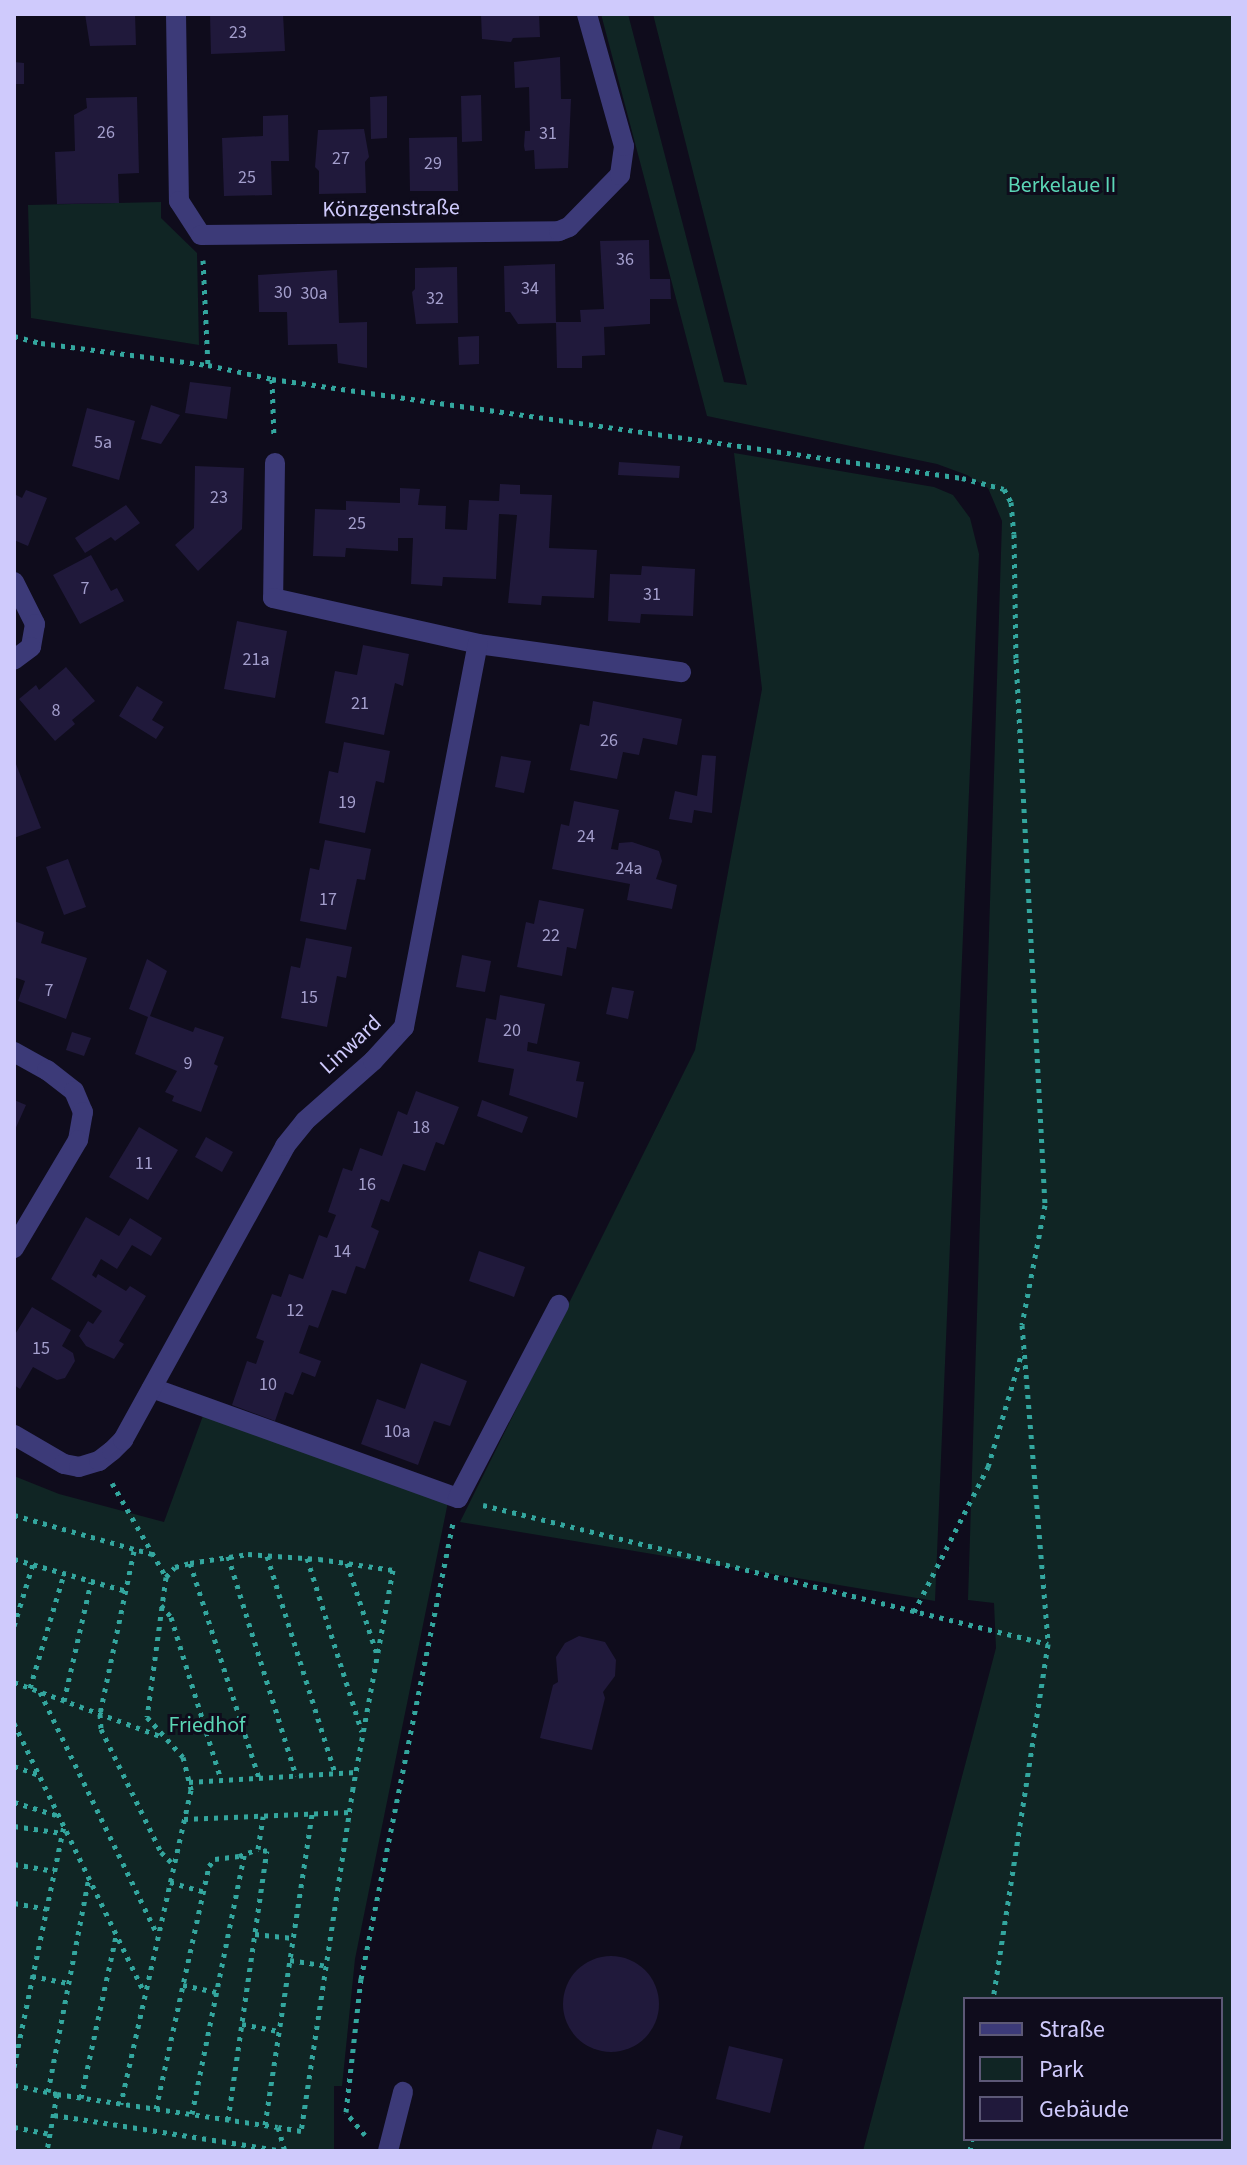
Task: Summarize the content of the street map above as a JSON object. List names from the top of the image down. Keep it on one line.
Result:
{"streets":{"street":["Könzgenstraße","Linward"]},"parks":["Berkelaue II","Friedhof"],"house_numbers":["23","26","31","27","29","25","36","34","30","30a","32","5a","23","25","7","31","21a","21","8","26","19","24","24a","17","22","7","15","20","9","18","11","16","14","12","15","10","10a"],"legend":["Straße","Park","Gebäude"]}
